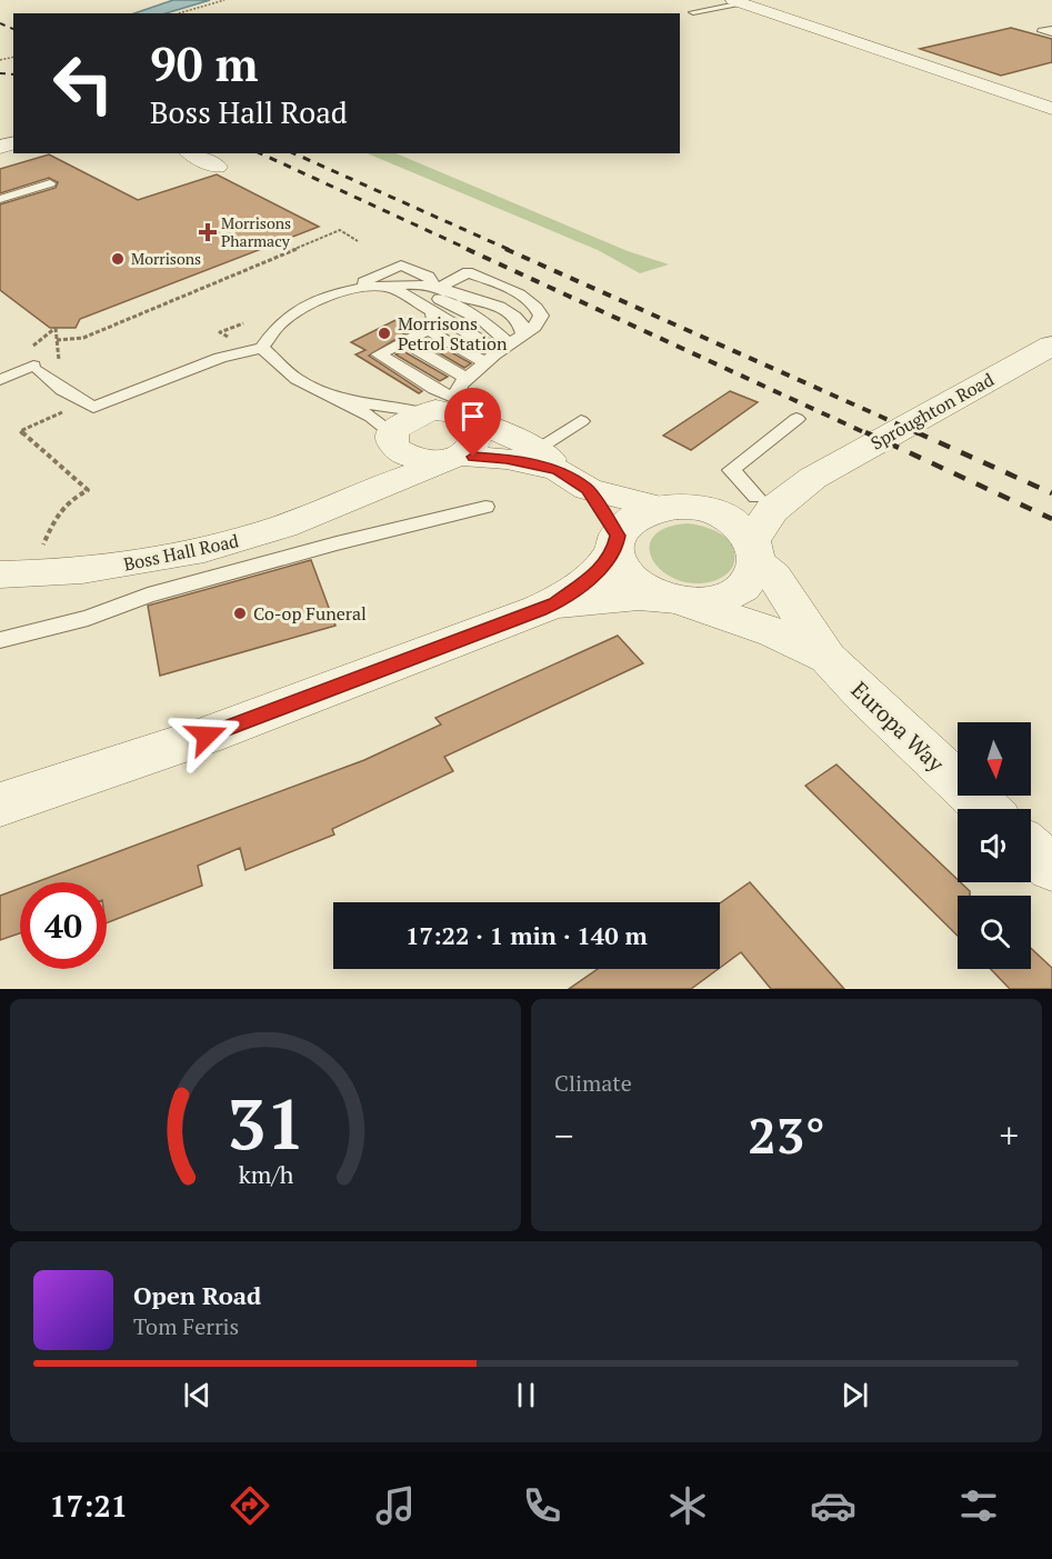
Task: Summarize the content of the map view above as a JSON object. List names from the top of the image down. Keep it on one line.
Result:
{"streets":{"street":["Sproughton Road","Boss Hall Road","Europa Way"]},"crossings":[["Sproughton Road","Boss Hall Road"],["Sproughton Road","Europa Way"],["Boss Hall Road","Europa Way"]],"places":{"health":["Morrisons Pharmacy"],"other":["Morrisons","Morrisons Petrol Station","Co-op Funeral"]},"north":"bottom","page":{"turn":["90 m","Boss Hall Road"],"limit":"40","trip":"17:22 · 1 min · 140 m","tile":"Climate","heat":["−","23°","+"],"song":["Open Road","Tom Ferris"],"tabs":"17:21","gauge":["31","km/h"]}}
